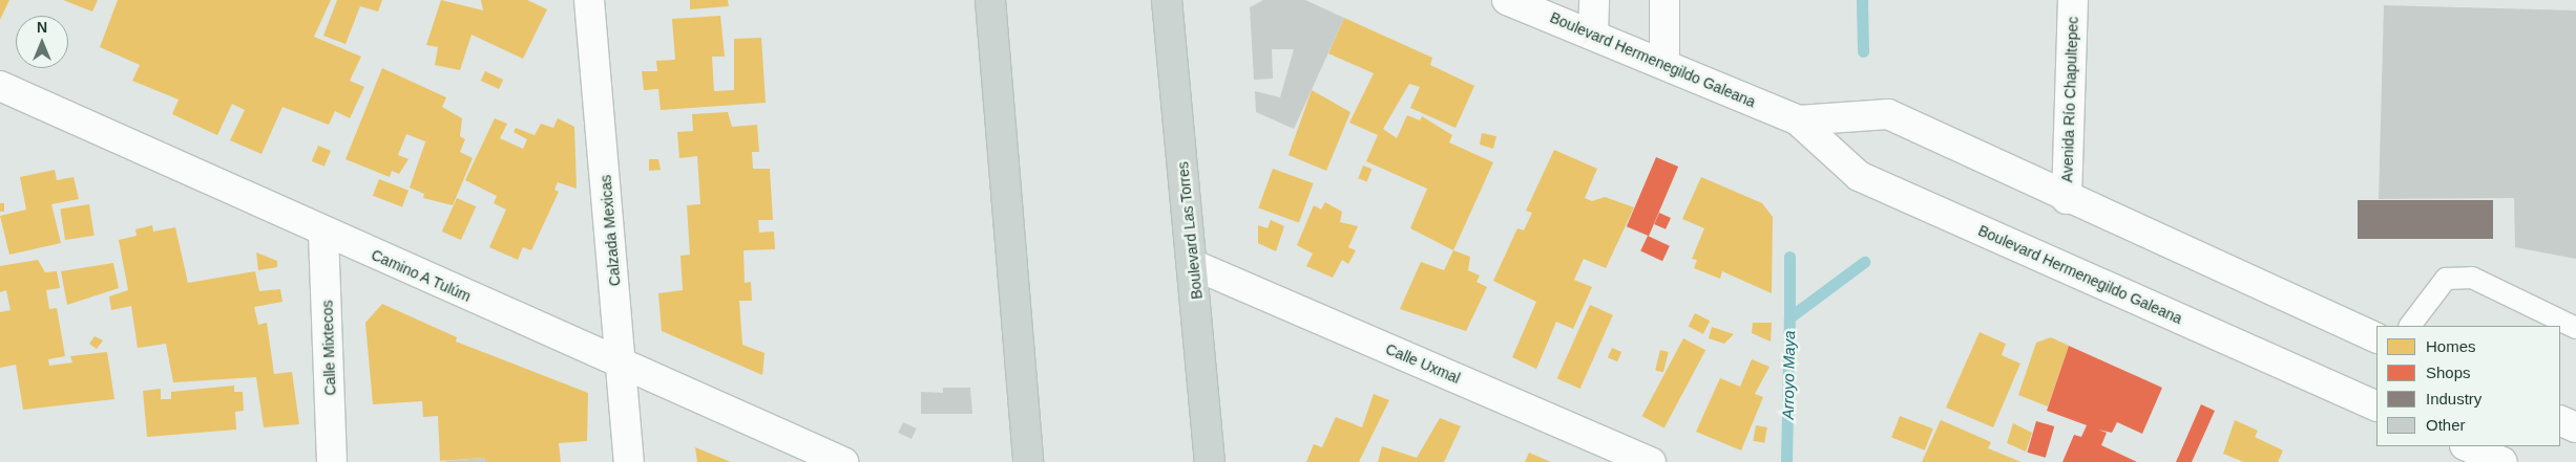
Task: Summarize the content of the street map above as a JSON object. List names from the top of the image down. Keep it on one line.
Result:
{"streets":{"main road":["Boulevard Las Torres"],"street":["Boulevard Hermenegildo Galeana","Avenida Río Chapultepec","Calzada Mexicas","Camino A Tulúm","Calle Mixtecos","Calle Uxmal"]},"crossings":[["Boulevard Hermenegildo Galeana","Avenida Río Chapultepec"],["Calzada Mexicas","Camino A Tulúm"],["Boulevard Las Torres","Calle Uxmal"],["Camino A Tulúm","Calle Mixtecos"]],"water":["Arroyo Maya"],"legend":["Homes","Shops","Industry","Other"],"north":"top"}
